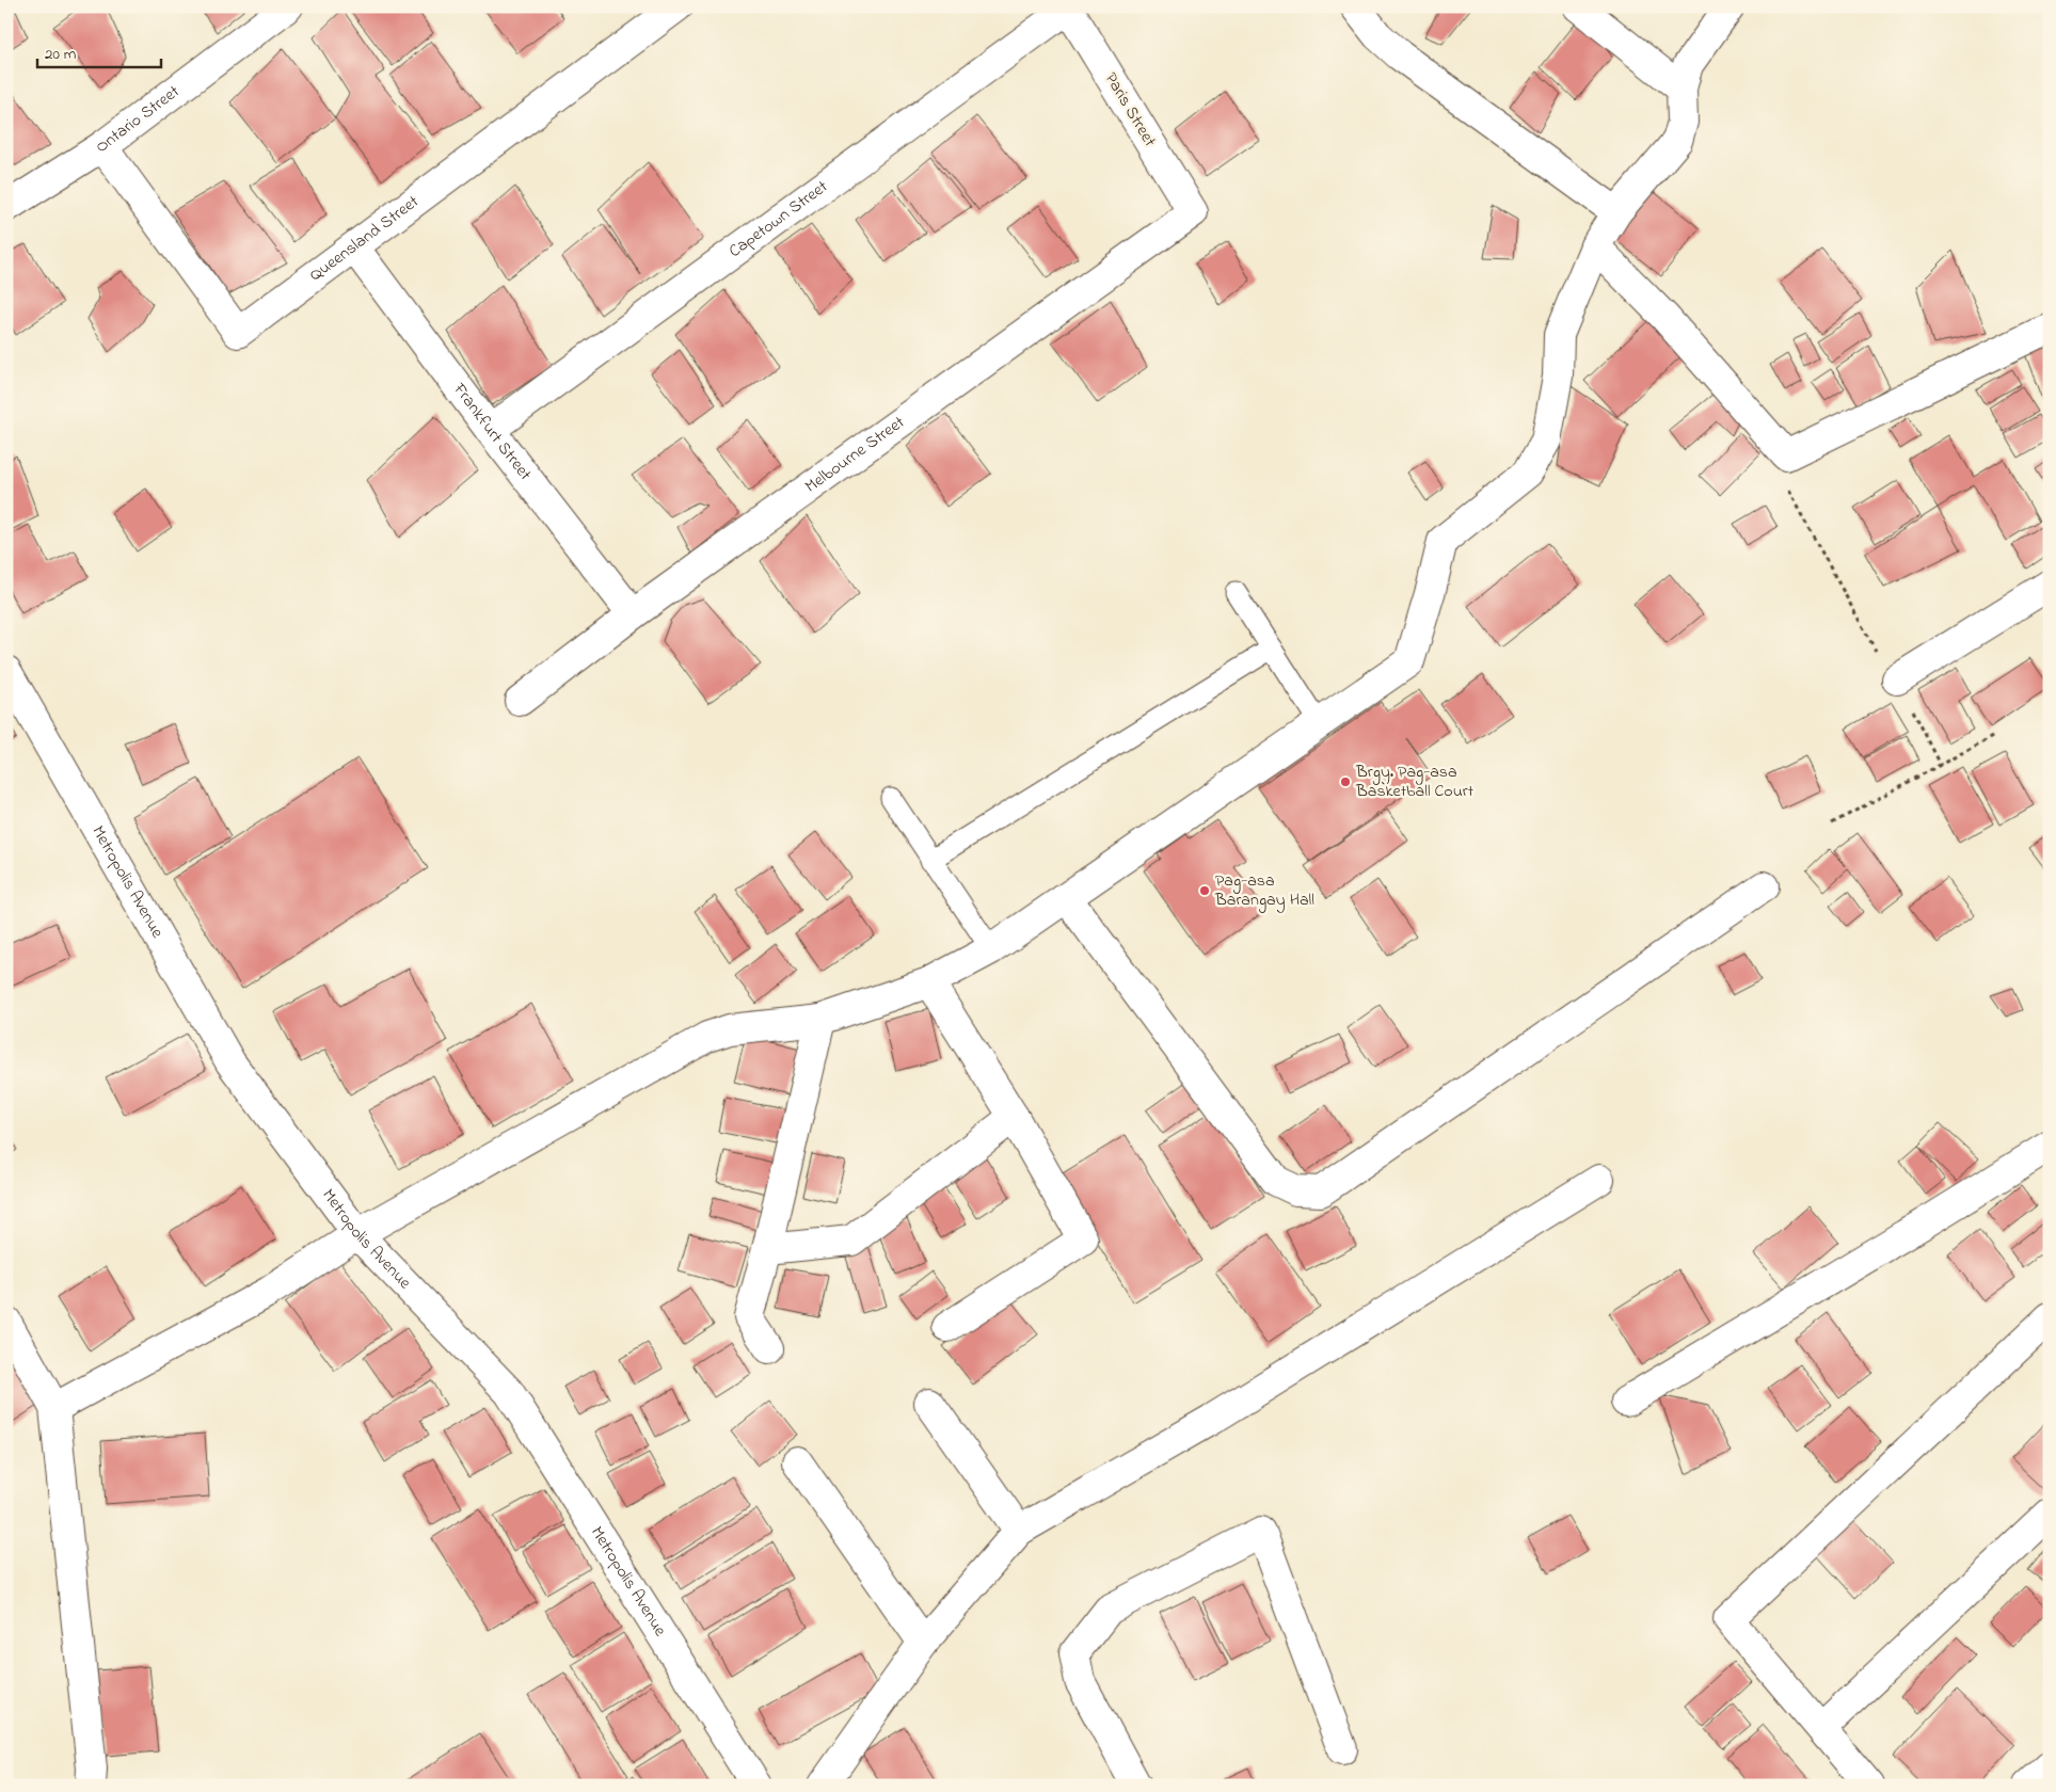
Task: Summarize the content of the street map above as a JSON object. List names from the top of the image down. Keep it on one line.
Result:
{"streets":{"street":["Paris Street","Ontario Street","Capetown Street","Queensland Street","Frankfurt Street","Melbourne Street","Metropolis Avenue"]},"crossings":[["Paris Street","Capetown Street"],["Paris Street","Melbourne Street"],["Ontario Street","Queensland Street"],["Capetown Street","Frankfurt Street"],["Queensland Street","Frankfurt Street"],["Frankfurt Street","Melbourne Street"]],"places":["Brgy. Pag-asa Basketball Court","Pag-asa Barangay Hall"],"scale_bar":"20 m"}
